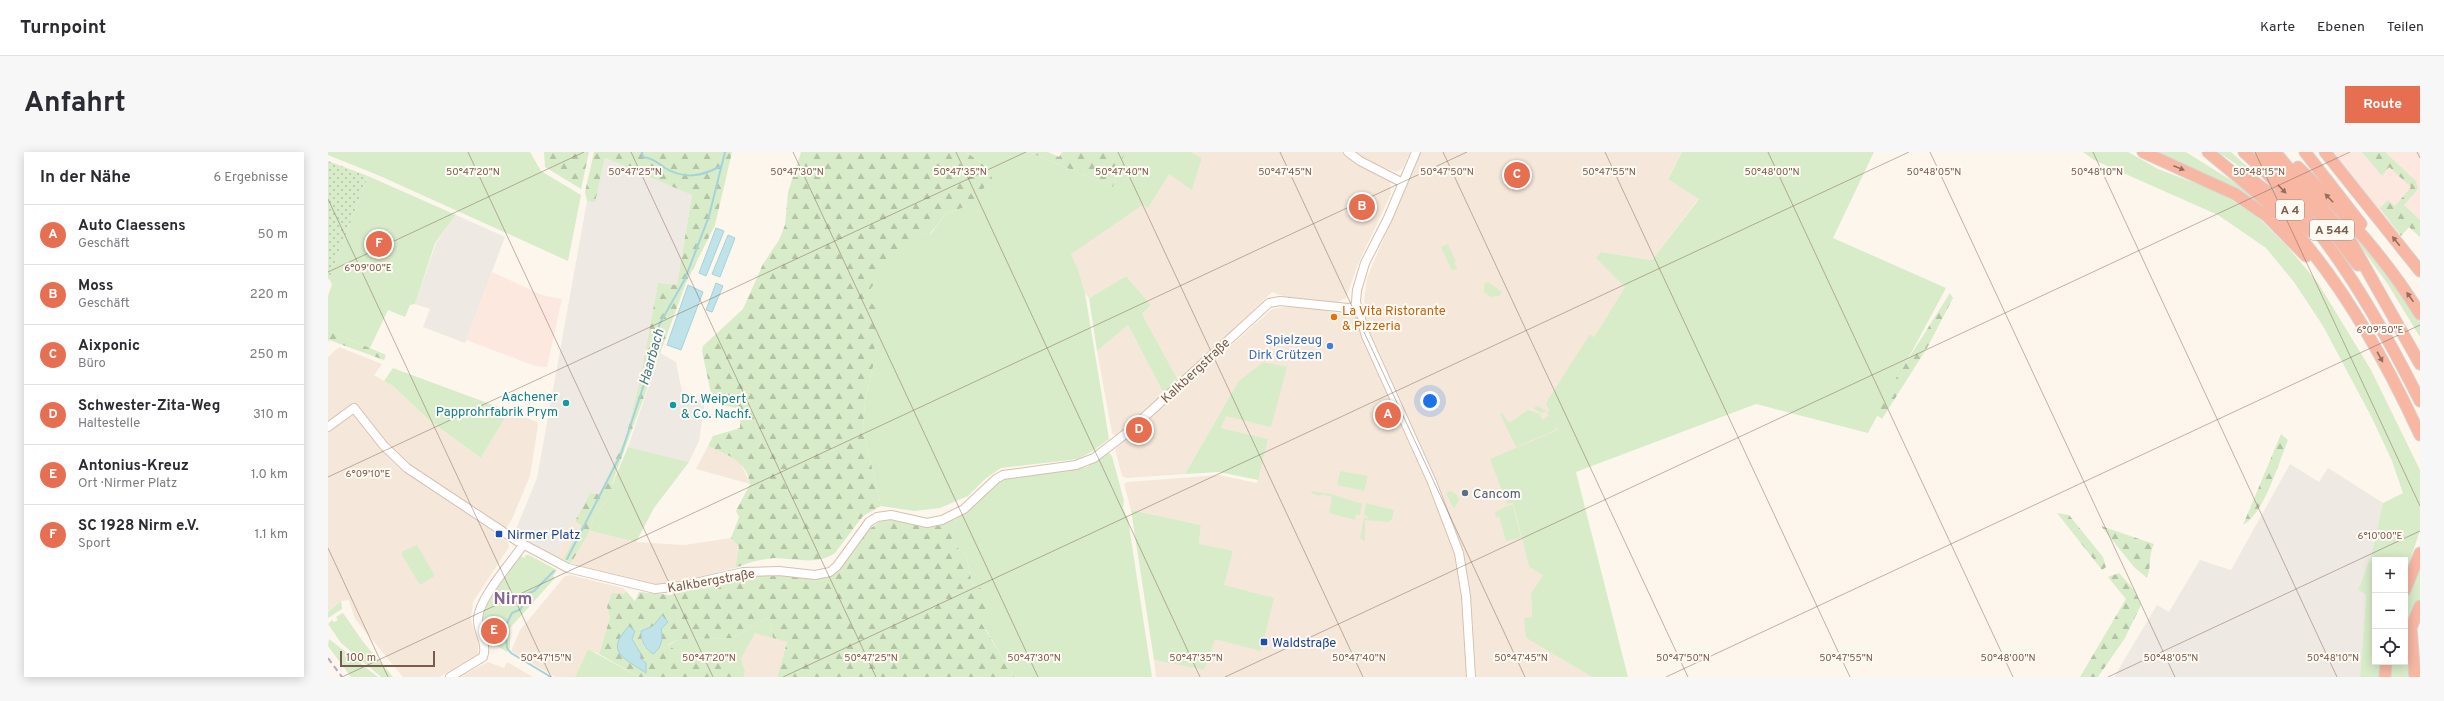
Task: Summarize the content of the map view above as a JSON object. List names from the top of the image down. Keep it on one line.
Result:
{"streets":{"highway":["A 4","A 544"],"street":["Kalkbergstraße"]},"crossings":[["A 4","A 544"]],"districts":["Nirm"],"water":["Haarbach"],"places":{"other":["La Vita Ristorante & Pizzeria","Spielzeug Dirk Crützen","Aachener Papprohrfabrik Prym","Dr. Weipert & Co. Nachf.","Cancom"],"transit":["Nirmer Platz","Waldstraße"]},"scale_bar":"100 m","page":{"header":"Turnpoint","nav":["Karte","Ebenen","Teilen"],"title":"Anfahrt","buttons":"Route","heading":["In der Nähe","6 Ergebnisse"],"pins":["C","B","F","A","D","E"],"list":[{"mark":"A","name":"Auto Claessens","note":"Geschäft","value":"50 m"},{"mark":"B","name":"Moss","note":"Geschäft","value":"220 m"},{"mark":"C","name":"Aixponic","note":"Büro","value":"250 m"},{"mark":"D","name":"Schwester-Zita-Weg","note":"Haltestelle","value":"310 m"},{"mark":"E","name":"Antonius-Kreuz","note":"Ort · Nirmer Platz","value":"1.0 km"},{"mark":"F","name":"SC 1928 Nirm e.V.","note":"Sport","value":"1.1 km"}],"map_buttons":["+","−"],"scale":"100 m"},"coordinates":["50°47'20\"N","50°47'25\"N","50°47'30\"N","50°47'40\"N","50°47'45\"N","50°47'50\"N","50°47'55\"N","50°48'05\"N","50°48'15\"N","50°47'35\"N","50°48'00\"N","50°48'10\"N","6°09'00\"E","6°09'50\"E","6°09'10\"E","6°10'00\"E","50°47'15\"N"]}
